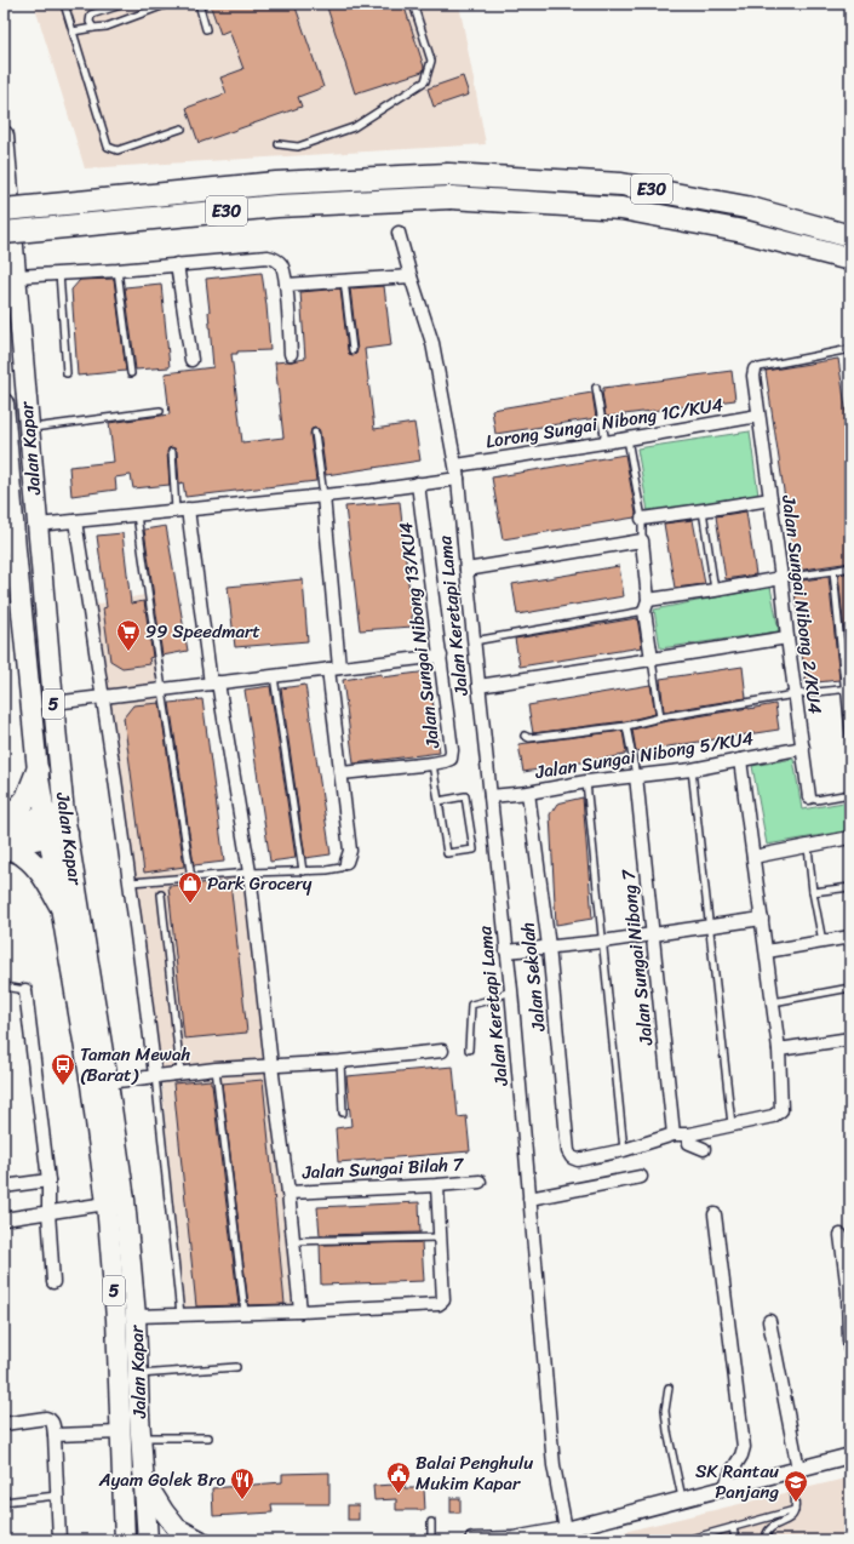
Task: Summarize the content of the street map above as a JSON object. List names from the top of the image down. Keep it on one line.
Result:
{"streets":{"highway":["E30","Jalan Kapar","5"],"street":["Lorong Sungai Nibong 1C/KU4","Jalan Sungai Nibong 2/KU4","Jalan Keretapi Lama","Jalan Sungai Nibong 13/KU4","Jalan Sungai Nibong 5/KU4","Jalan Sungai Nibong 7","Jalan Sekolah","Jalan Sungai Bilah 7"]},"crossings":[["Lorong Sungai Nibong 1C/KU4","Jalan Sungai Nibong 2/KU4"],["Lorong Sungai Nibong 1C/KU4","Jalan Keretapi Lama"],["Jalan Sungai Nibong 2/KU4","Jalan Sungai Nibong 5/KU4"],["Jalan Keretapi Lama","Jalan Sungai Nibong 5/KU4"],["Jalan Sungai Nibong 5/KU4","Jalan Sungai Nibong 7"],["Jalan Sungai Nibong 5/KU4","Jalan Sekolah"]],"places":{"supermarket":["99 Speedmart"],"shop":["Park Grocery"],"bus stop":["Taman Mewah (Barat)"],"public building":["Balai Penghulu Mukim Kapar"],"restaurant":["Ayam Golek Bro"],"school or university":["SK Rantau Panjang"]}}
